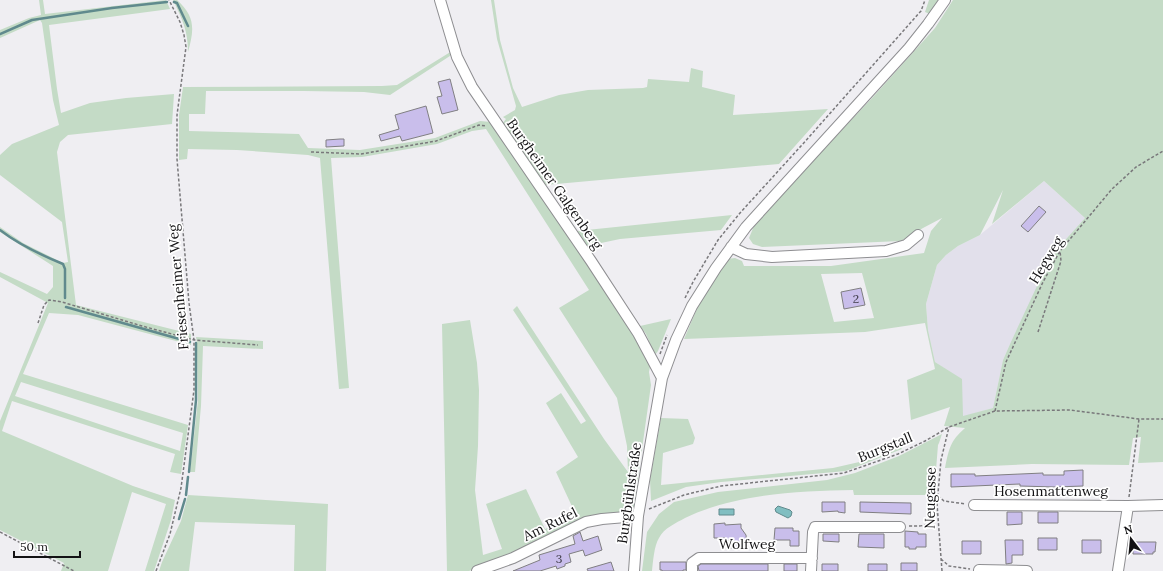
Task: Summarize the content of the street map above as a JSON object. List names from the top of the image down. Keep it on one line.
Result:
{"streets":{"street":["Burgheimer Galgenberg","Hosenmattenweg","Burgbühlstraße","Am Rufel","Wolfweg"],"path":["Hegweg","Friesenheimer Weg","Burgstall","Neugasse"]},"crossings":[["Burgheimer Galgenberg","Burgbühlstraße"],["Hegweg","Burgstall"],["Burgstall","Burgbühlstraße"],["Burgstall","Neugasse"],["Burgstall","Am Rufel"],["Burgbühlstraße","Am Rufel"]],"house_numbers":["2","3"],"scale_bar":"50 m","north":"top"}
